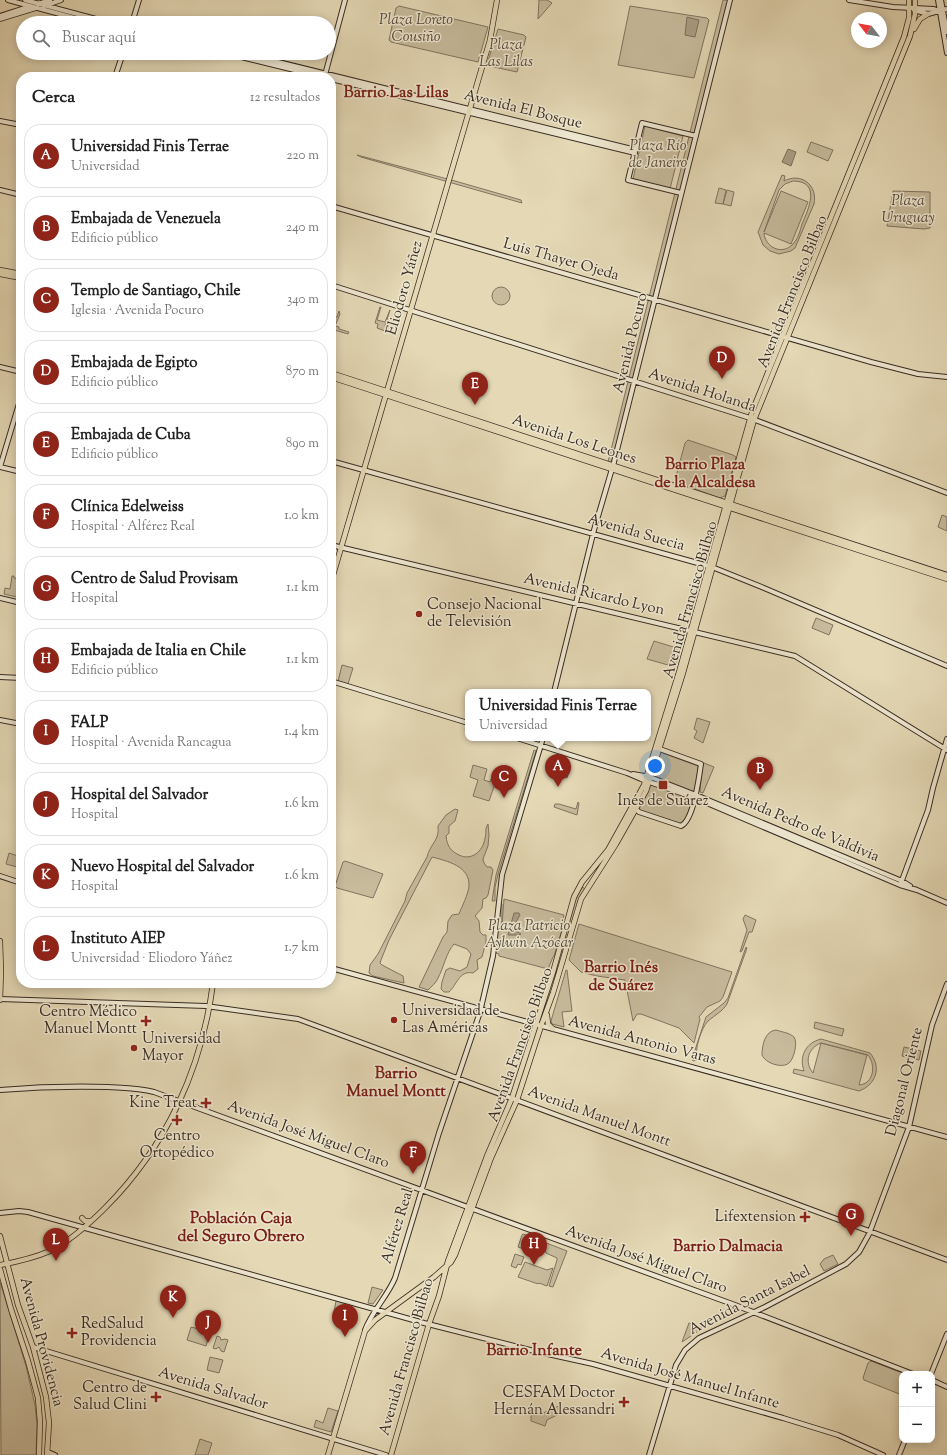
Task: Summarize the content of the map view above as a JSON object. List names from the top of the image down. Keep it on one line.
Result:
{"streets":{"main road":["Eliodoro Yáñez","Avenida Francisco Bilbao","Avenida Los Leones","Avenida Providencia"],"street":["Avenida El Bosque","Luis Thayer Ojeda","Avenida Pocuro","Avenida Holanda","Avenida Suecia","Avenida Ricardo Lyon","Avenida Pedro de Valdivia","Avenida Antonio Varas","Diagonal Oriente","Avenida Manuel Montt","Avenida José Miguel Claro","Alférez Real","Avenida Santa Isabel","Avenida José Manuel Infante","Avenida Salvador"]},"crossings":[["Avenida El Bosque","Eliodoro Yáñez"],["Luis Thayer Ojeda","Eliodoro Yáñez"],["Luis Thayer Ojeda","Avenida Francisco Bilbao"],["Luis Thayer Ojeda","Avenida Pocuro"],["Eliodoro Yáñez","Avenida Holanda"],["Eliodoro Yáñez","Avenida Los Leones"],["Eliodoro Yáñez","Avenida Suecia"],["Eliodoro Yáñez","Avenida Ricardo Lyon"],["Avenida Francisco Bilbao","Avenida Holanda"],["Avenida Francisco Bilbao","Avenida Los Leones"],["Avenida Francisco Bilbao","Avenida Suecia"],["Avenida Francisco Bilbao","Avenida Ricardo Lyon"],["Avenida Francisco Bilbao","Avenida Pedro de Valdivia"],["Avenida Francisco Bilbao","Avenida Antonio Varas"],["Avenida Francisco Bilbao","Avenida Manuel Montt"],["Avenida Francisco Bilbao","Avenida José Miguel Claro"],["Avenida Francisco Bilbao","Avenida José Manuel Infante"],["Avenida Pocuro","Avenida Holanda"],["Avenida Pocuro","Avenida Los Leones"],["Avenida Pocuro","Avenida Suecia"],["Avenida Pocuro","Avenida Ricardo Lyon"],["Avenida Antonio Varas","Diagonal Oriente"],["Avenida Antonio Varas","Alférez Real"],["Diagonal Oriente","Avenida Manuel Montt"],["Diagonal Oriente","Avenida Santa Isabel"],["Avenida Manuel Montt","Alférez Real"],["Avenida Manuel Montt","Avenida Santa Isabel"],["Avenida José Miguel Claro","Alférez Real"],["Avenida José Miguel Claro","Avenida Santa Isabel"],["Alférez Real","Avenida José Manuel Infante"],["Avenida Santa Isabel","Avenida José Manuel Infante"],["Avenida Providencia","Avenida Salvador"]],"districts":["Barrio Las Lilas","Barrio Plaza de la Alcaldesa","Barrio Inés de Suárez","Barrio Manuel Montt","Población Caja del Seguro Obrero","Barrio Dalmacia","Barrio Infante"],"parks":["Plaza Loreto Cousiño","Plaza Las Lilas","Plaza Río de Janeiro","Plaza Uruguay","Plaza Patricio Aylwin Azócar"],"places":{"other":["Consejo Nacional de Televisión","Universidad de Las Américas","Universidad Mayor"],"transit":["Inés de Suárez"],"health":["Centro Médico Manuel Montt","Kine Treat","Centro Ortopédico","Lifextension","RedSalud Providencia","Centro de Salud Clini","CESFAM Doctor Hernán Alessandri"]},"north":"top left","page":{"search":"Buscar aquí","heading":["Cerca","12 resultados"],"list":[{"mark":"A","name":"Universidad Finis Terrae","note":"Universidad","value":"220 m"},{"mark":"B","name":"Embajada de Venezuela","note":"Edificio público","value":"240 m"},{"mark":"C","name":"Templo de Santiago, Chile","note":"Iglesia · Avenida Pocuro","value":"340 m"},{"mark":"D","name":"Embajada de Egipto","note":"Edificio público","value":"870 m"},{"mark":"E","name":"Embajada de Cuba","note":"Edificio público","value":"890 m"},{"mark":"F","name":"Clínica Edelweiss","note":"Hospital · Alférez Real","value":"1.0 km"},{"mark":"G","name":"Centro de Salud Provisam","note":"Hospital","value":"1.1 km"},{"mark":"H","name":"Embajada de Italia en Chile","note":"Edificio público","value":"1.1 km"},{"mark":"I","name":"FALP","note":"Hospital · Avenida Rancagua","value":"1.4 km"},{"mark":"J","name":"Hospital del Salvador","note":"Hospital","value":"1.6 km"},{"mark":"K","name":"Nuevo Hospital del Salvador","note":"Hospital","value":"1.6 km"},{"mark":"L","name":"Instituto AIEP","note":"Universidad · Eliodoro Yáñez","value":"1.7 km"}],"pins":["D","E","A","B","C","F","G","L","H","K","I","J"],"popup":["Universidad Finis Terrae","Universidad"],"map_buttons":["+","−"]}}
